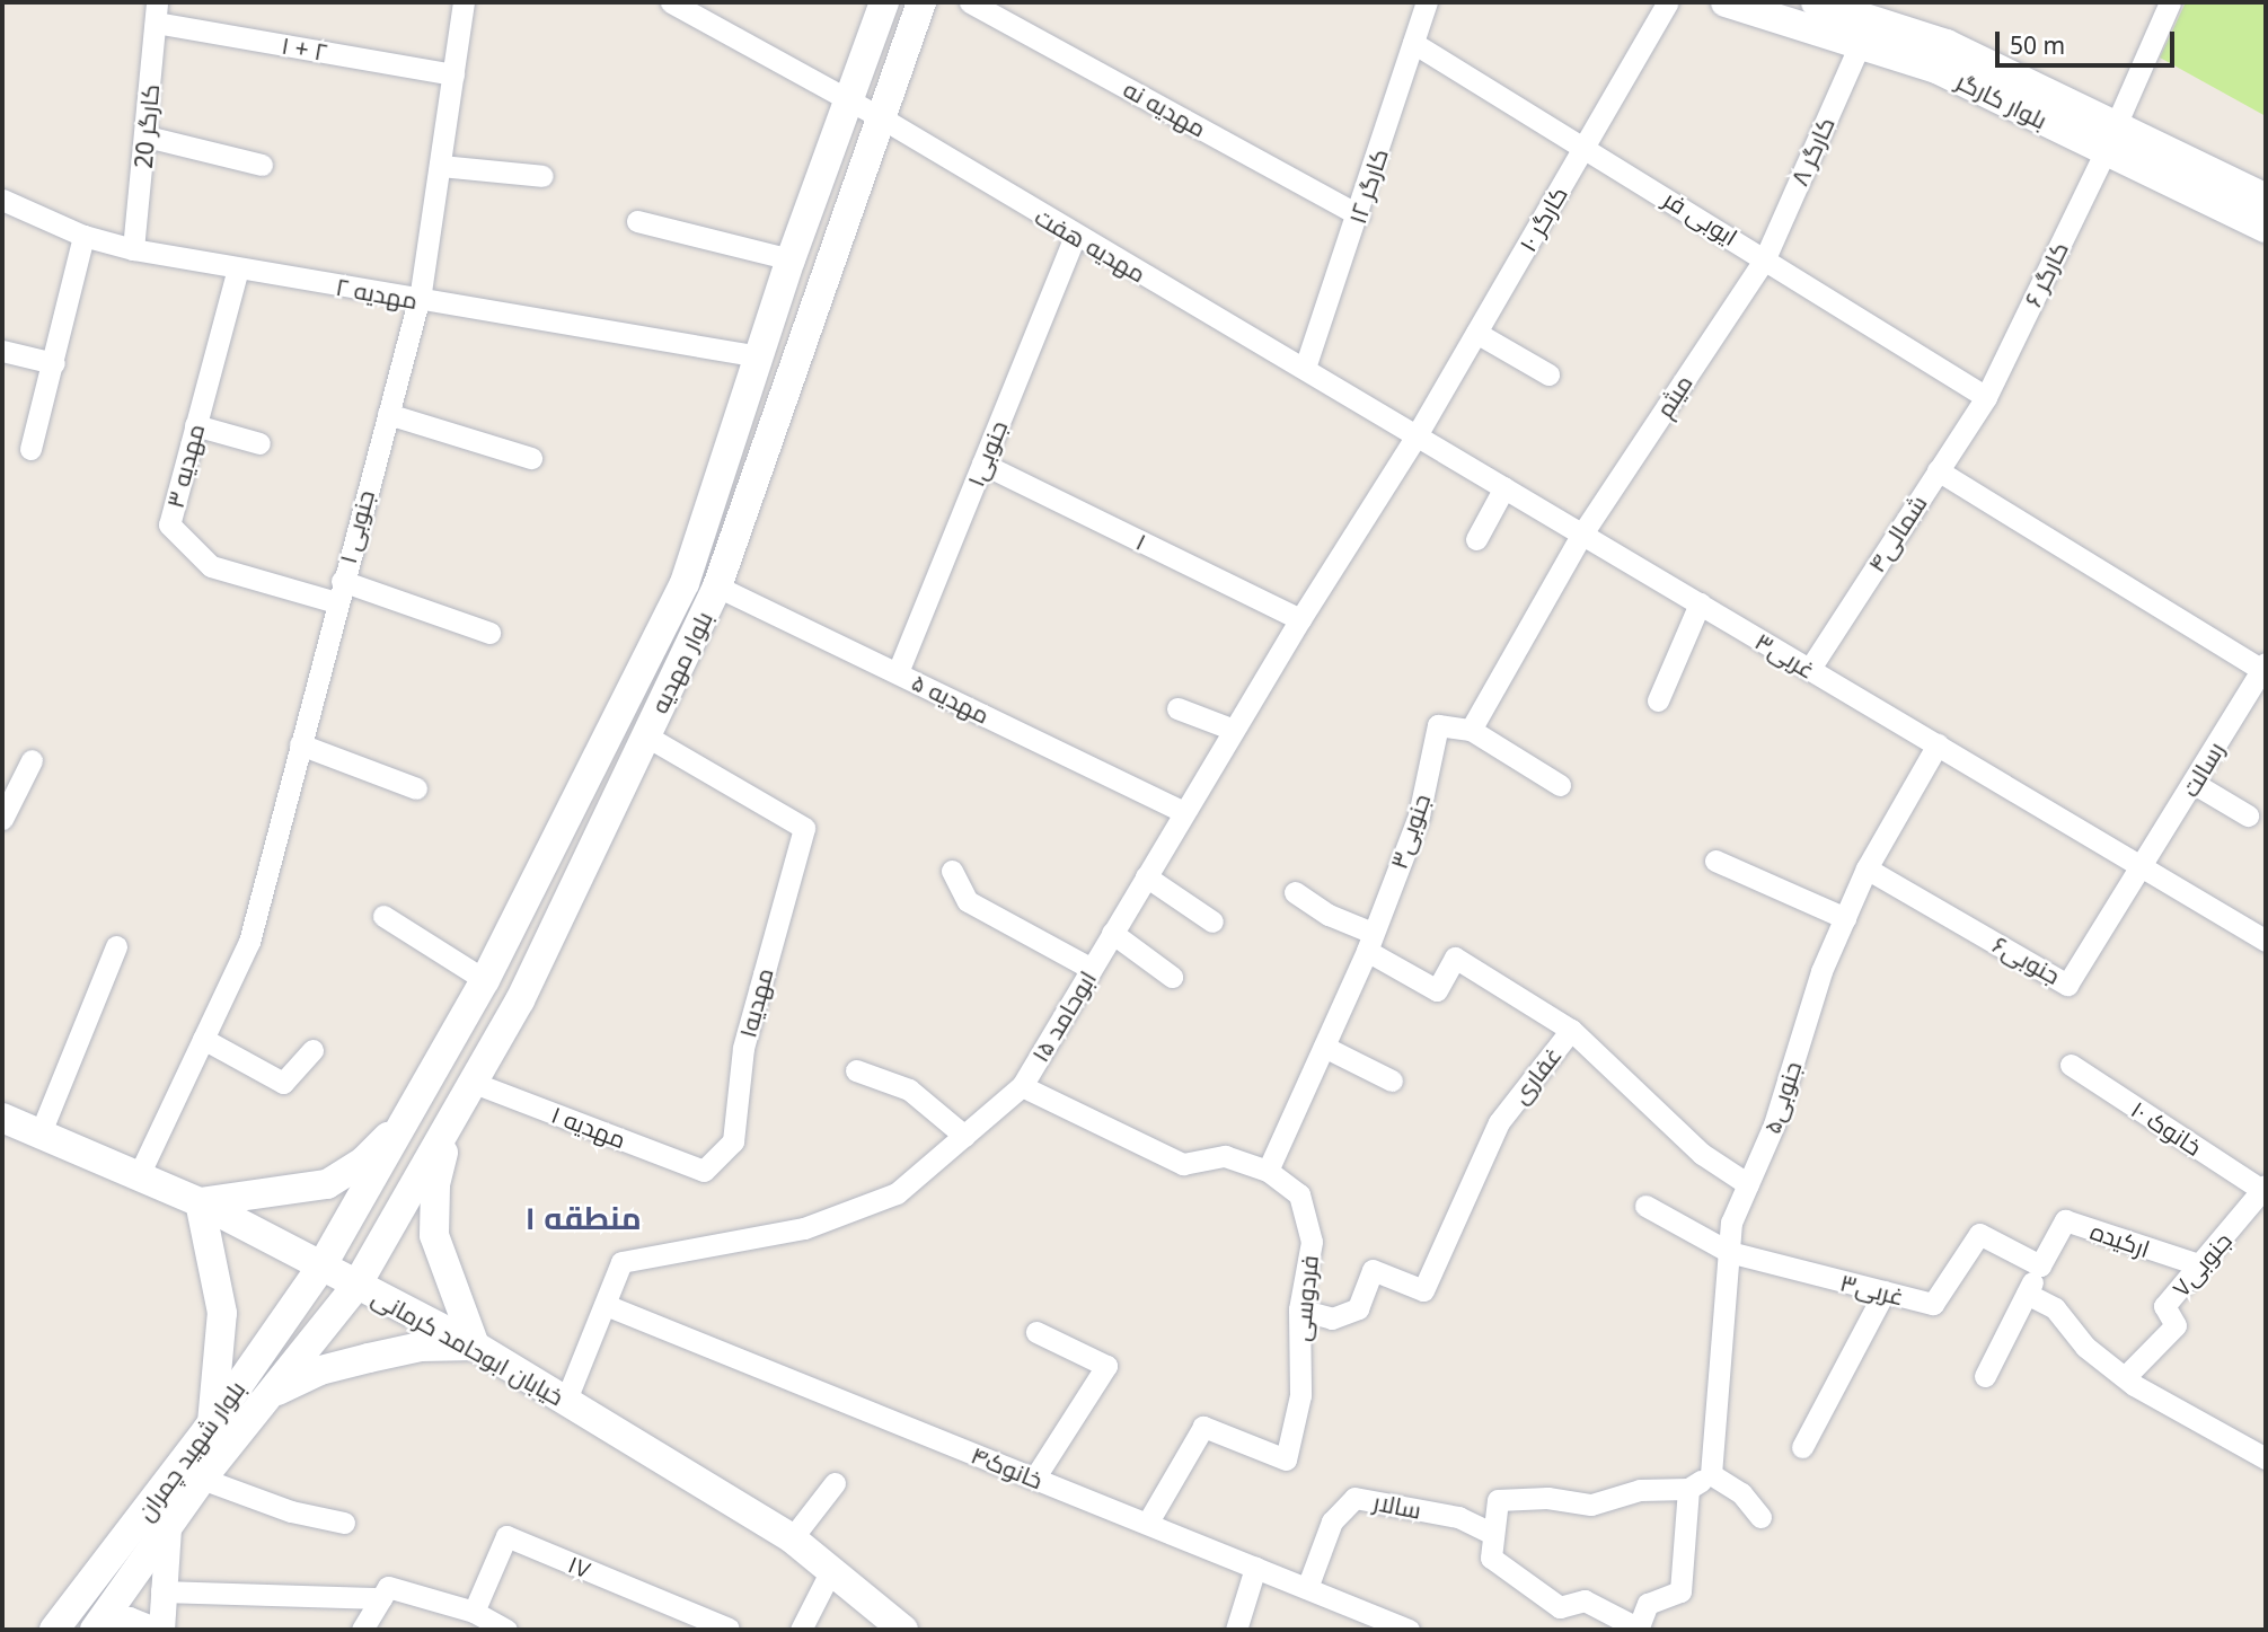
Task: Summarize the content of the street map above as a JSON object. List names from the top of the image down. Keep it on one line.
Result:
{"streets":{"main road":["بلوار کارگر","بلوار مهدیه","خیابان ابوحامد کرمانی","بلوار شهید چمران"],"street":["۱ + ۲","مهدیه نه","کارگر 20","کارگر ۸","کارگر ۱۲","ایوبی فر","کارگر ۱۰","مهدیه هفت","کارگر ۶","مهدیه ۲","میثم","جنوبی۱","مهدیه ۳","۱ جنوبی","شمالی۴","۱","غربی۳","مهدیه ۵","رسالت","جنوبی۳","جنوبی۶","مهدیه۱","ابوحامد ۱۵","غفاری","جنوبی۵","مهدیه ۱","خانوک ۱۰","ارکیده","جنوبی۷","فردوسی","خانوک۴","سالار","۱۷"]},"crossings":[["۱ + ۲","کارگر 20"],["۱ + ۲","۱ جنوبی"],["بلوار کارگر","کارگر ۸"],["بلوار کارگر","کارگر ۶"],["مهدیه نه","کارگر ۱۲"],["کارگر 20","مهدیه ۲"],["کارگر ۸","ایوبی فر"],["کارگر ۸","میثم"],["کارگر ۱۲","ایوبی فر"],["کارگر ۱۲","مهدیه هفت"],["کارگر ۱۲","غربی۳"],["ایوبی فر","کارگر ۱۰"],["ایوبی فر","کارگر ۶"],["ایوبی فر","میثم"],["ایوبی فر","شمالی۴"],["کارگر ۱۰","غربی۳"],["کارگر ۱۰","ابوحامد ۱۵"],["مهدیه هفت","جنوبی۱"],["مهدیه هفت","غربی۳"],["مهدیه هفت","بلوار مهدیه"],["کارگر ۶","شمالی۴"],["مهدیه ۲","مهدیه ۳"],["مهدیه ۲","۱ جنوبی"],["مهدیه ۲","بلوار مهدیه"],["میثم","غربی۳"],["جنوبی۱","۱"],["جنوبی۱","مهدیه ۵"],["مهدیه ۳","۱ جنوبی"],["۱ جنوبی","خیابان ابوحامد کرمانی"],["شمالی۴","غربی۳"],["۱","ابوحامد ۱۵"],["غربی۳","رسالت"],["غربی۳","جنوبی۶"],["غربی۳","ابوحامد ۱۵"],["غربی۳","جنوبی۵"],["غربی۳","ارکیده"],["بلوار مهدیه","مهدیه ۵"],["بلوار مهدیه","مهدیه۱"],["بلوار مهدیه","مهدیه ۱"],["بلوار مهدیه","خیابان ابوحامد کرمانی"],["بلوار مهدیه","بلوار شهید چمران"],["مهدیه ۵","ابوحامد ۱۵"],["رسالت","جنوبی۶"],["جنوبی۳","فردوسی"],["جنوبی۶","جنوبی۵"],["مهدیه۱","مهدیه ۱"],["ابوحامد ۱۵","فردوسی"],["ابوحامد ۱۵","خیابان ابوحامد کرمانی"],["ابوحامد ۱۵","خانوک۴"],["غفاری","جنوبی۵"],["غفاری","فردوسی"],["خانوک ۱۰","جنوبی۷"],["ارکیده","جنوبی۷"],["فردوسی","خانوک۴"],["خیابان ابوحامد کرمانی","بلوار شهید چمران"],["خانوک۴","سالار"]],"districts":["منطقه ۱"],"scale_bar":"50 m"}
